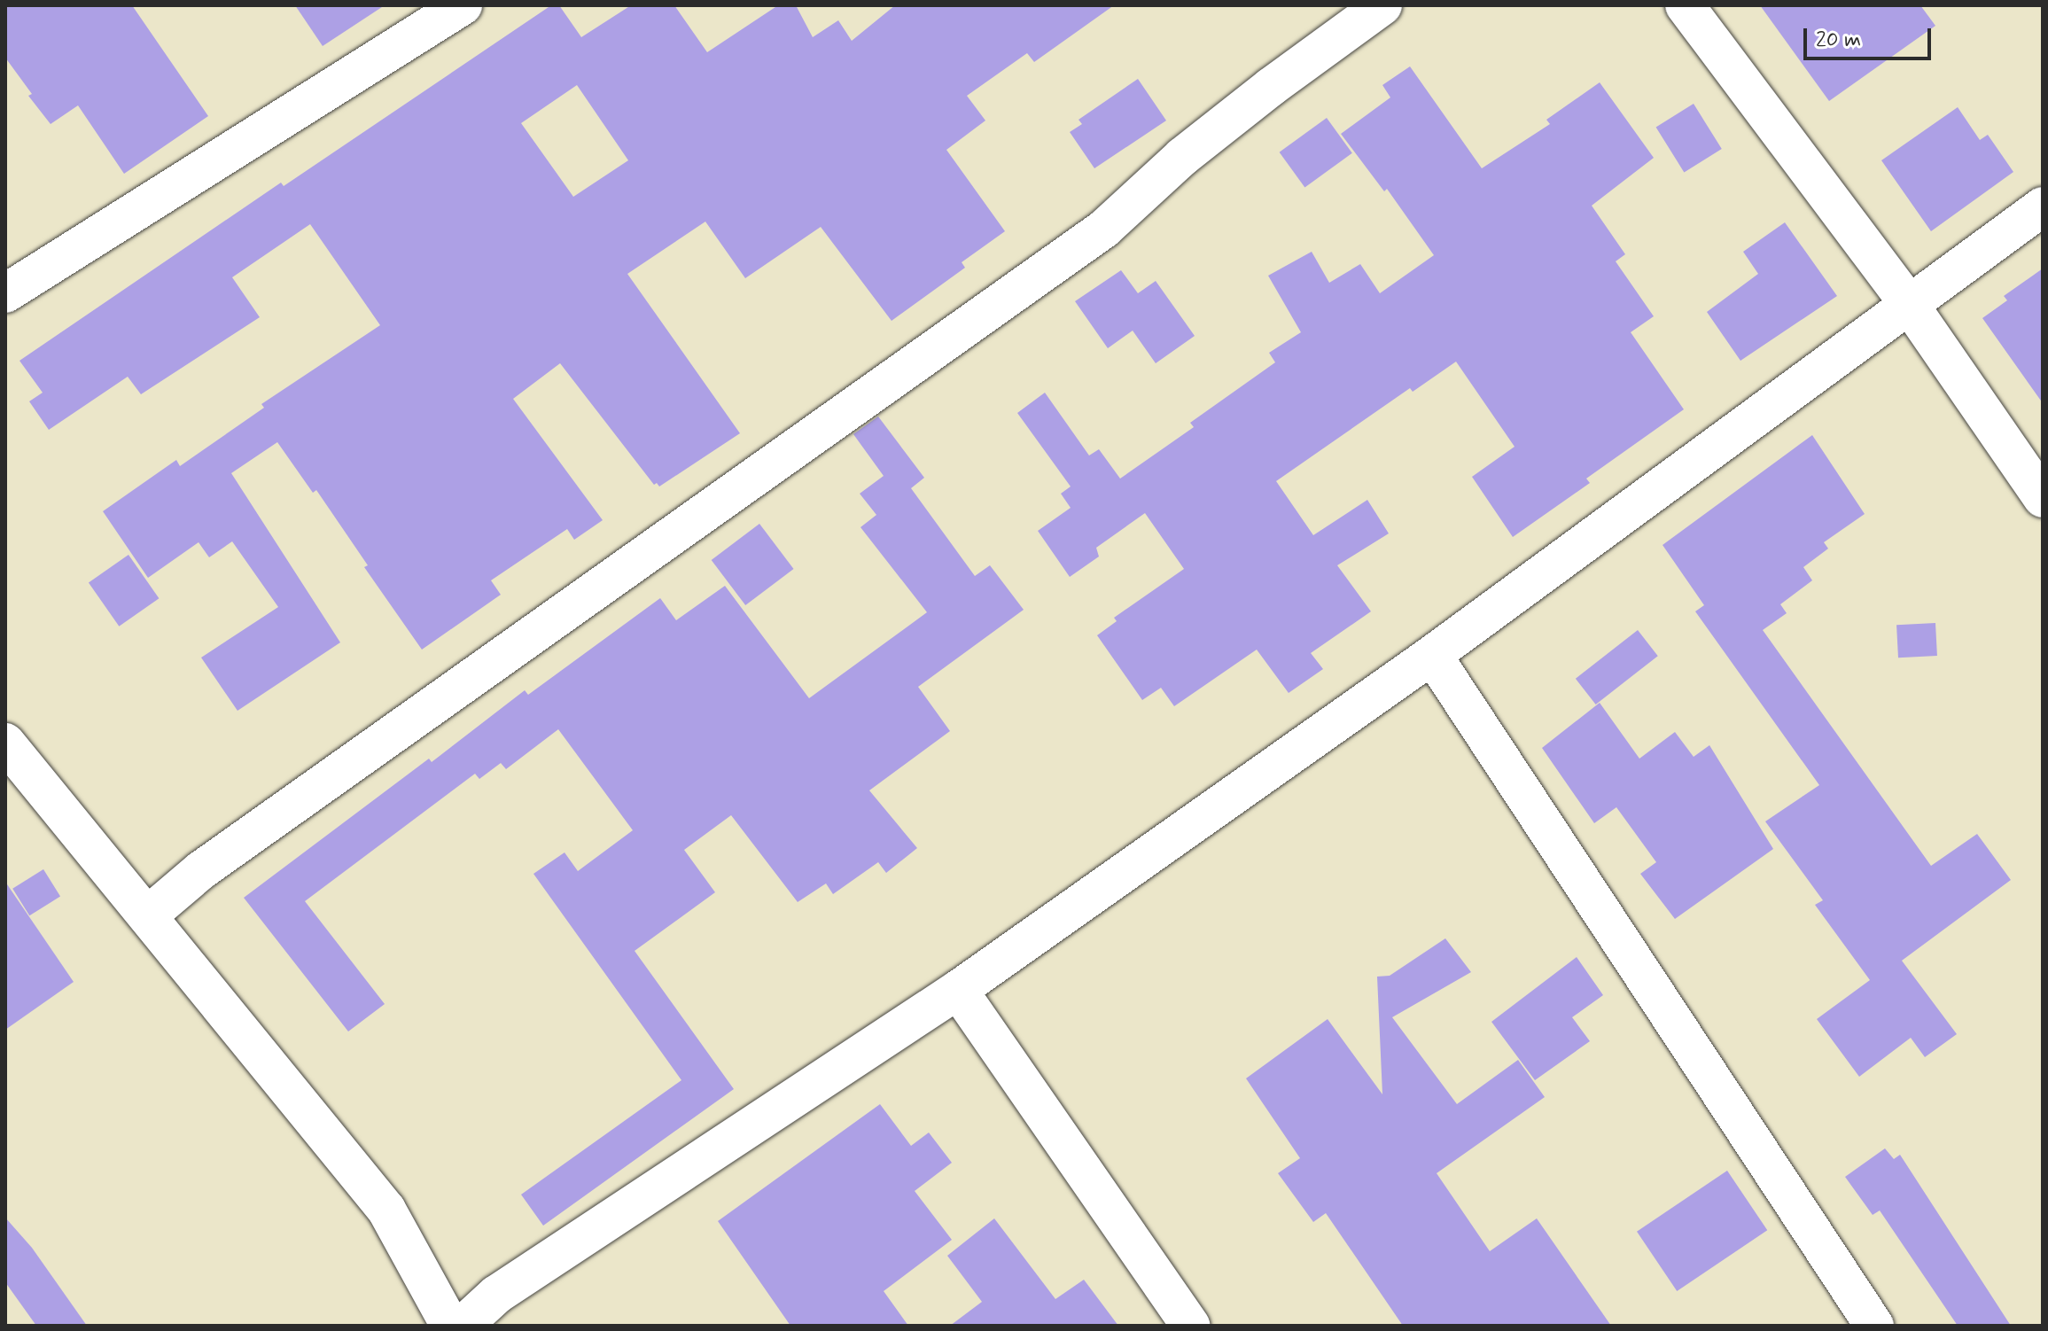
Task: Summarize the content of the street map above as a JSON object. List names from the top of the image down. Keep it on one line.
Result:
{"scale_bar":"20 m"}
